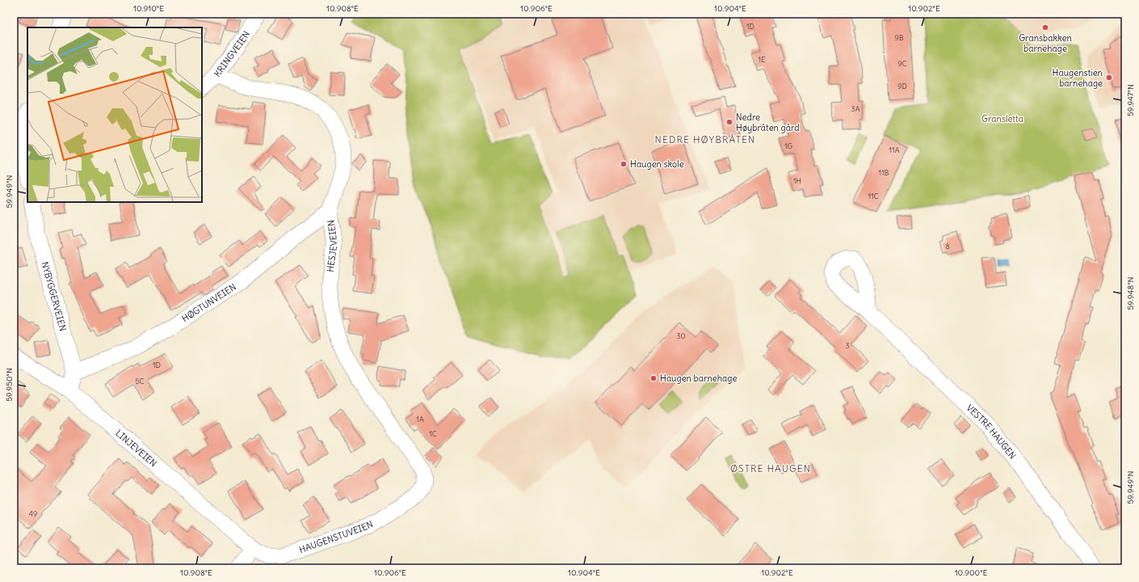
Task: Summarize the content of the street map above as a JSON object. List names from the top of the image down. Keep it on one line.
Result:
{"streets":{"street":["KRINGVEIEN","HESJEVEIEN","NYBYGGERVEIEN","HØGTUNVEIEN","VESTRE HAUGEN","LINJEVEIEN","HAUGENSTUVEIEN"]},"crossings":[["KRINGVEIEN","HESJEVEIEN"],["HESJEVEIEN","HØGTUNVEIEN"],["HESJEVEIEN","HAUGENSTUVEIEN"],["NYBYGGERVEIEN","HØGTUNVEIEN"],["NYBYGGERVEIEN","LINJEVEIEN"],["LINJEVEIEN","HAUGENSTUVEIEN"]],"districts":["NEDRE HØYBRÅTEN","ØSTRE HAUGEN"],"parks":["Gransletta"],"places":["Gransbakken barnehage","Haugenstien barnehage","Nedre Høybråten gård","Haugen skole","Haugen barnehage"],"house_numbers":["1D","9B","1E","9C","9D","3A","1G","11A","11B","1H","11C","8","30","3","1D","5C","1A","1C","49"],"coordinates":["10.910°E","10.908°E","10.906°E","10.904°E","10.902°E","59.947°N","59.949°N","59.948°N","59.950°N","10.900°E"]}
